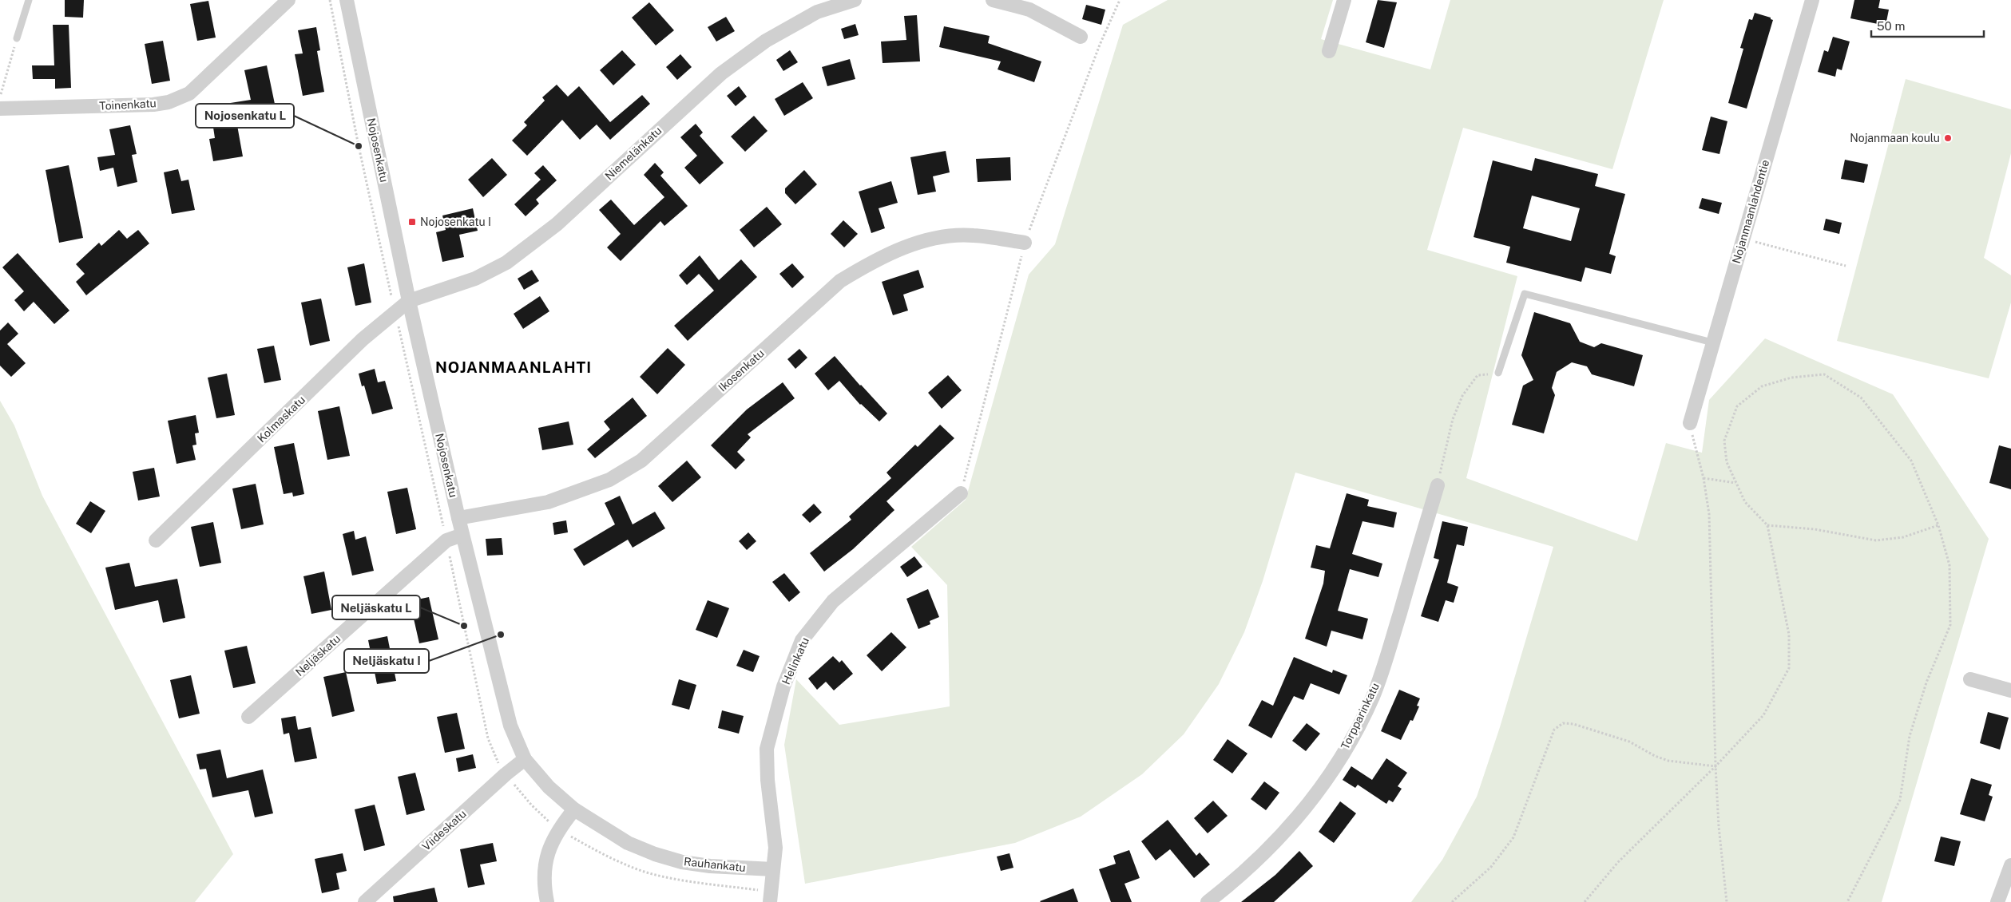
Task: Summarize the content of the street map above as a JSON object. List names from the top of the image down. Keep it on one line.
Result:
{"streets":{"street":["Toinenkatu","Nojosenkatu","Niemelänkatu","Nojanmaanlahdentie","Ikosenkatu","Kolmaskatu","Neljäskatu","Helinkatu","Torpparinkatu","Viideskatu","Rauhankatu"]},"crossings":[["Nojosenkatu","Niemelänkatu"],["Nojosenkatu","Ikosenkatu"],["Nojosenkatu","Kolmaskatu"],["Nojosenkatu","Neljäskatu"],["Nojosenkatu","Viideskatu"],["Nojosenkatu","Rauhankatu"],["Niemelänkatu","Kolmaskatu"],["Helinkatu","Rauhankatu"]],"districts":["NOJANMAANLAHTI"],"places":{"other":["Nojanmaan koulu","Nojosenkatu L","Neljäskatu L","Neljäskatu I"],"transit":["Nojosenkatu I"]},"scale_bar":"50 m"}
